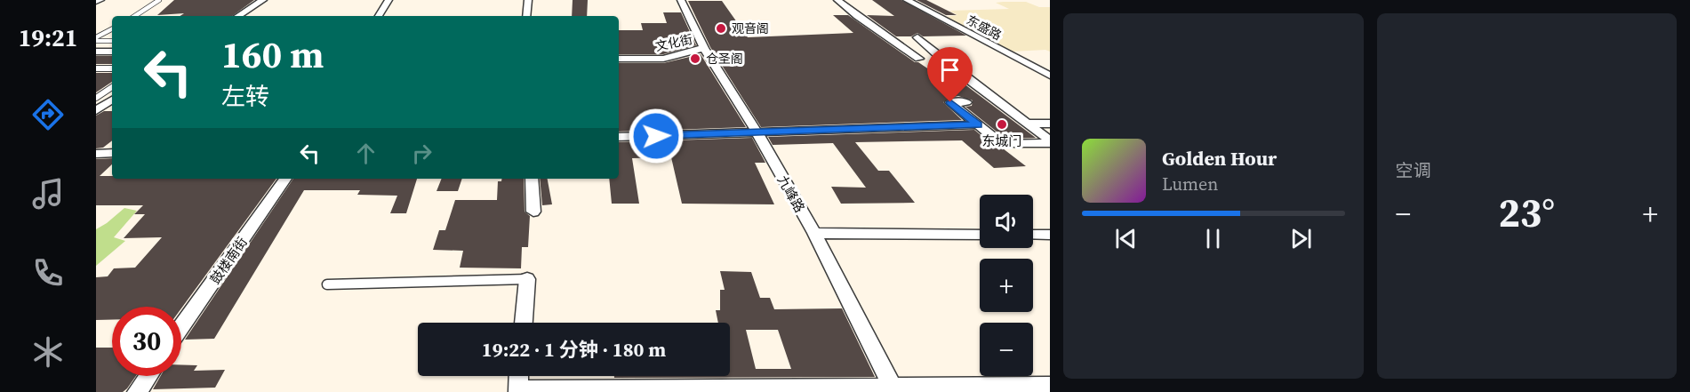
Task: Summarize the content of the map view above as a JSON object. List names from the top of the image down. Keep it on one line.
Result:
{"streets":{"street":["东盛路","文化街","九峰路","鼓楼南街"]},"crossings":[["文化街","九峰路"]],"places":["观音阁","仓圣阁","东城门"],"page":{"tabs":"19:21","tile":"空调","turn":["160 m","左转"],"song":["Golden Hour","Lumen"],"heat":["−","23°","+"],"map_buttons":["+","−"],"limit":"30","trip":"19:22 · 1 分钟 · 180 m"}}
